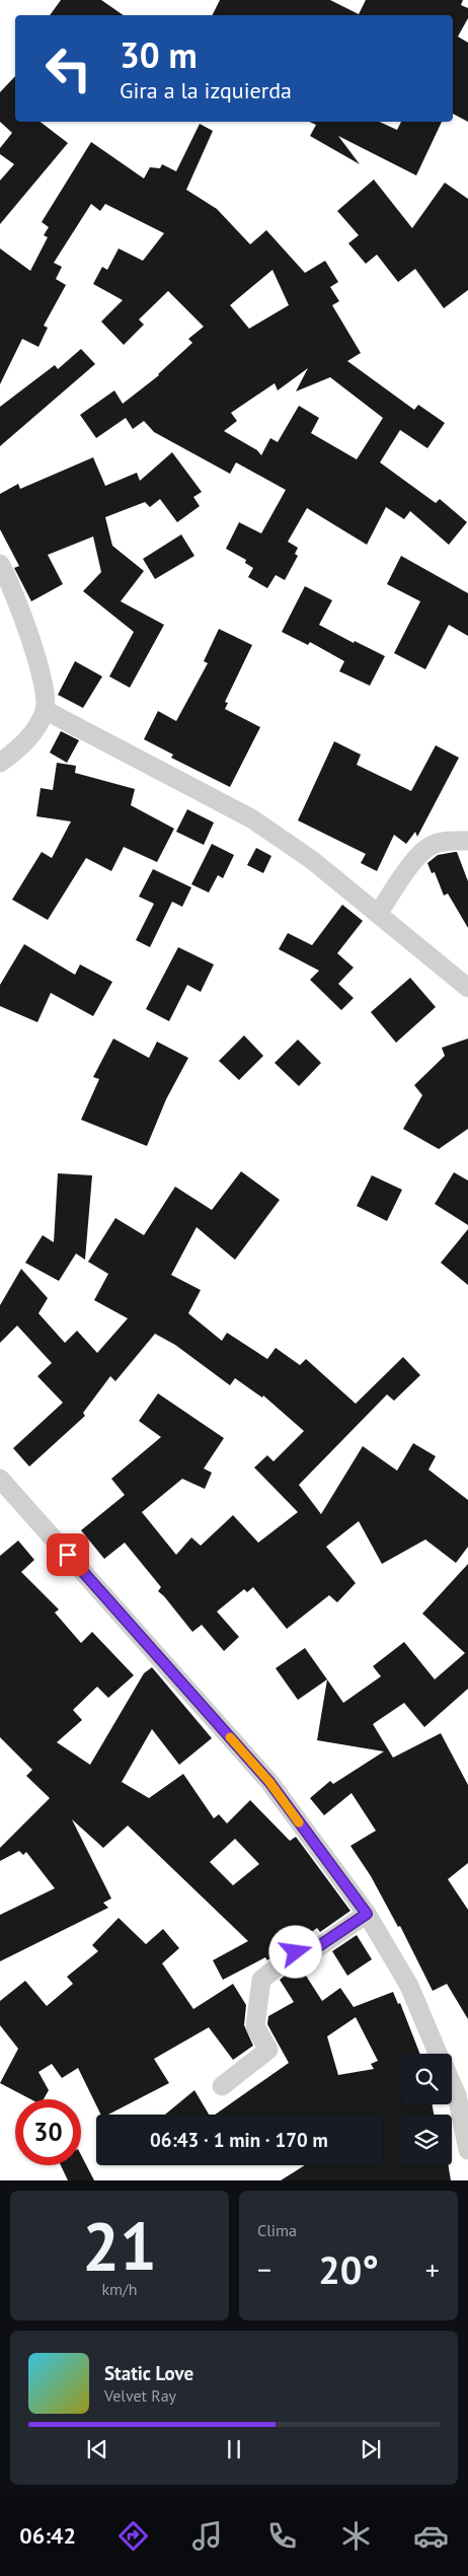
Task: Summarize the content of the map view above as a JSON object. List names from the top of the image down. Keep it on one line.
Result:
{"page":{"turn":["30 m","Gira a la izquierda"],"limit":"30","trip":"06:43 · 1 min · 170 m","tile":[["21","km/h"],"Clima"],"heat":["−","20°","+"],"song":["Static Love","Velvet Ray"],"tabs":"06:42"}}
